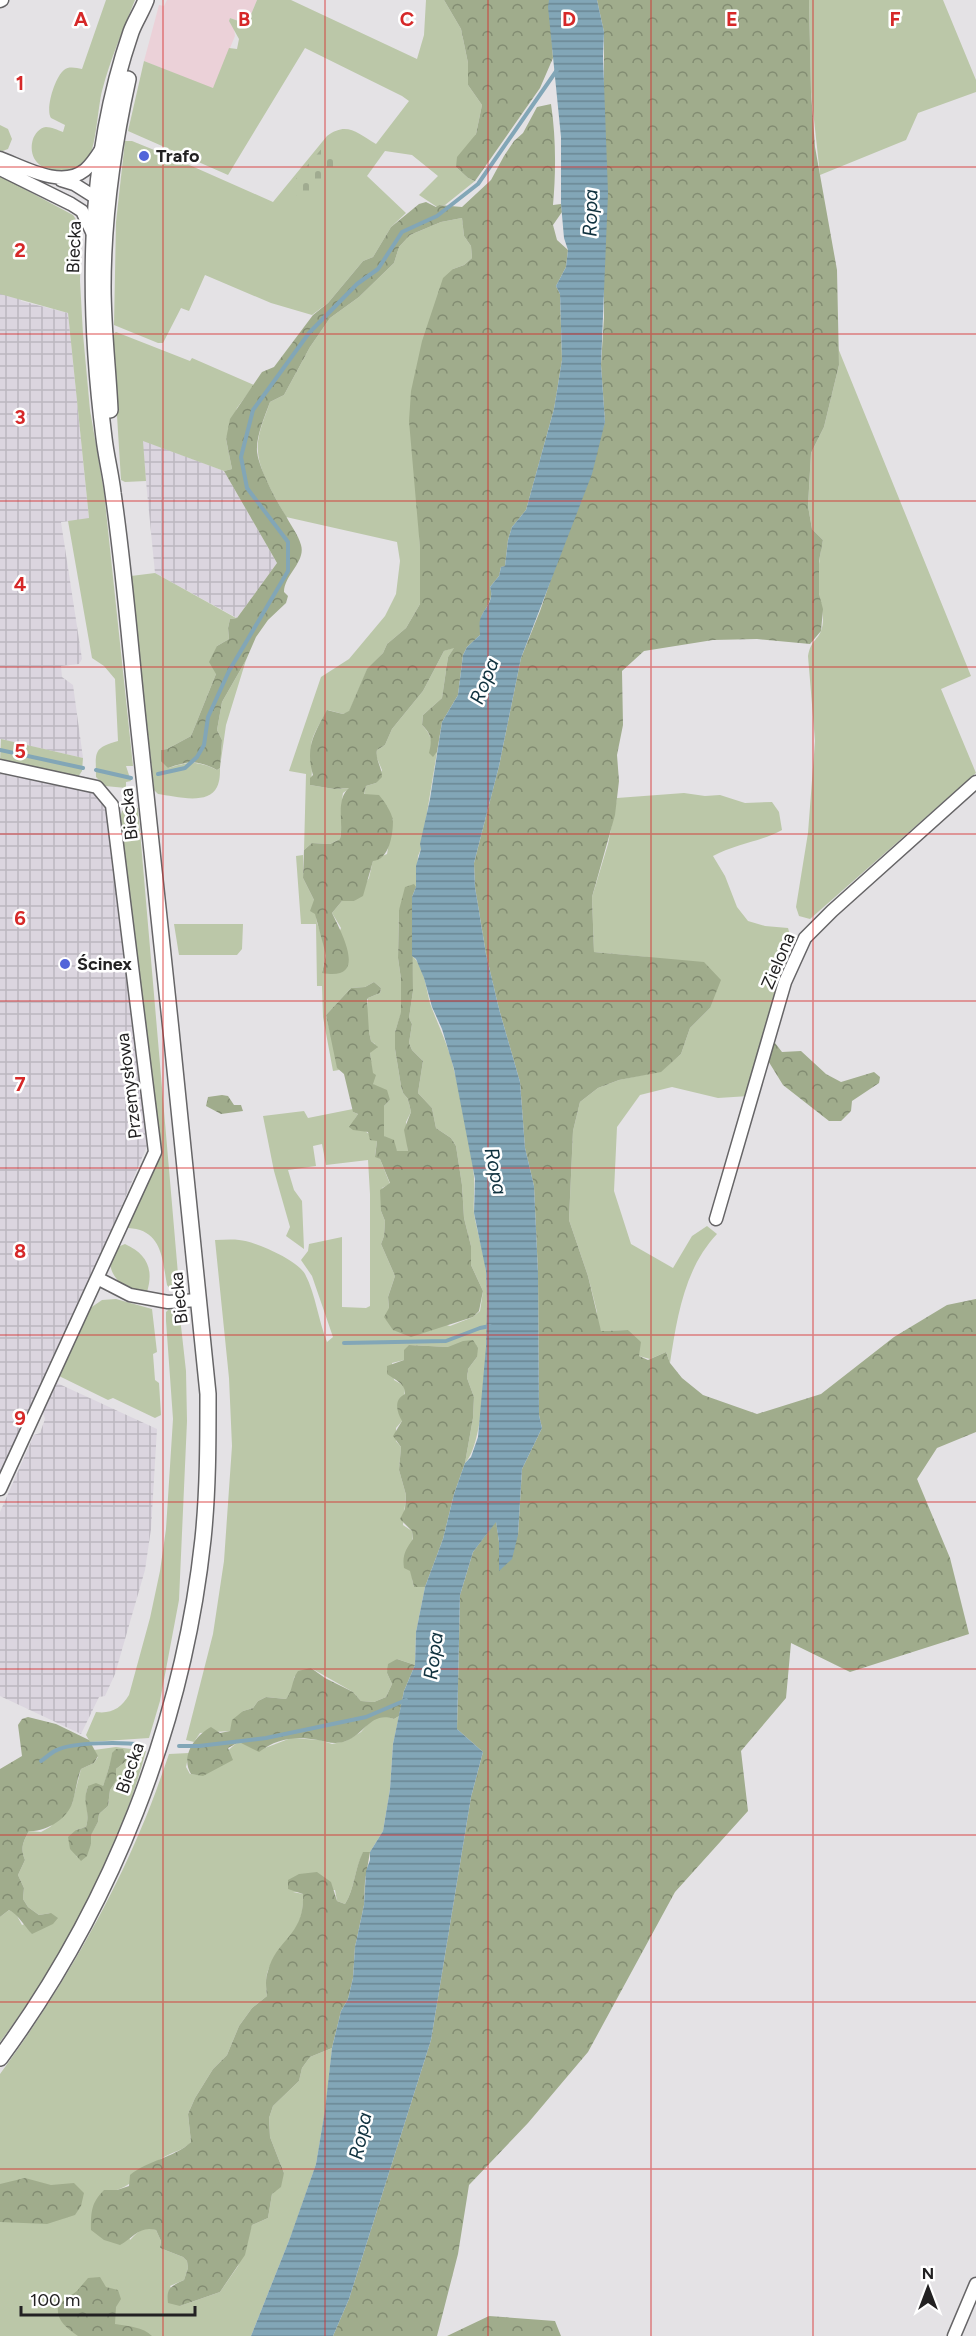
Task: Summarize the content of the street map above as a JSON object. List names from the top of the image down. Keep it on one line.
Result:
{"streets":{"main road":["Biecka"],"street":["Zielona","Przemysłowa"]},"water":["Ropa"],"places":["Trafo","Ścinex"],"scale_bar":"100 m","north":"top","grid":{"columns":["A","B","C","D","E","F"],"rows":["1","2","3","4","5","6","7","8","9"]}}
